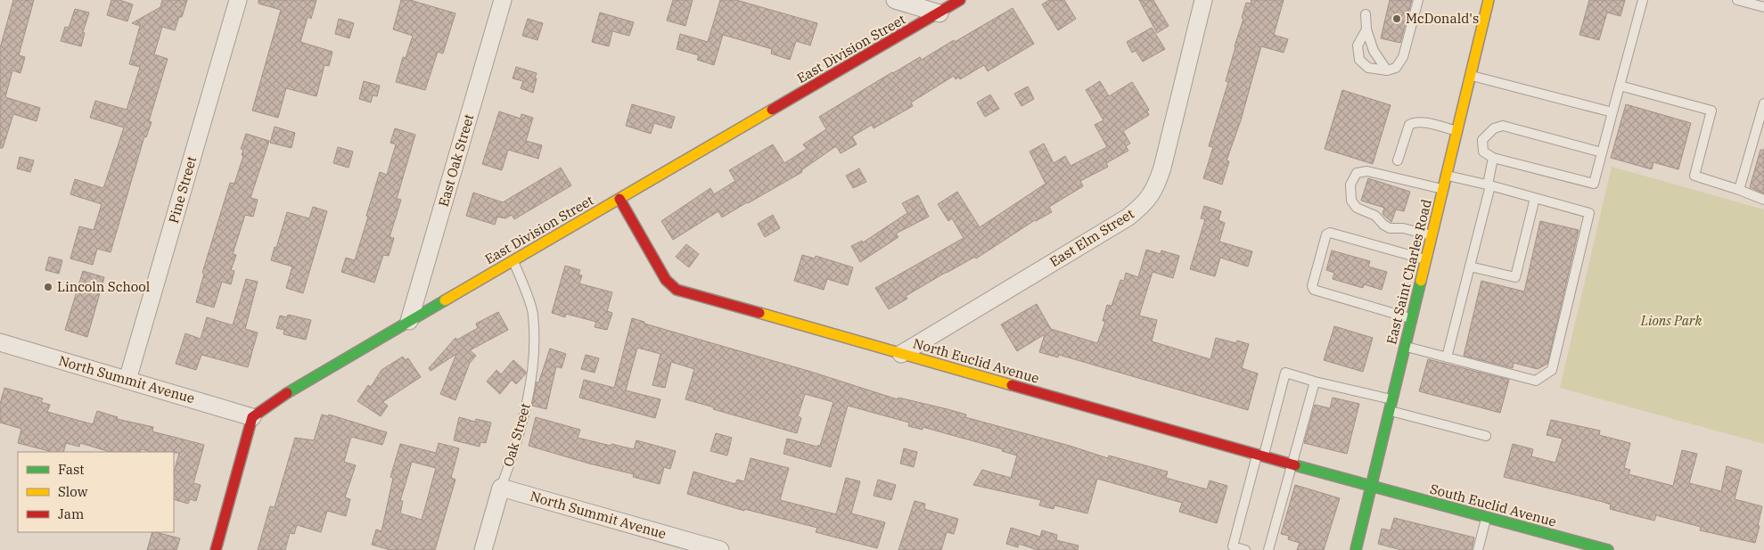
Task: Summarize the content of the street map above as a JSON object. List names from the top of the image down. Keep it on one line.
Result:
{"streets":{"street":["East Division Street","East Oak Street","Pine Street","East Elm Street","East Saint Charles Road","North Euclid Avenue","North Summit Avenue","South Euclid Avenue"],"lane":["Oak Street"]},"crossings":[["East Division Street","East Oak Street"],["East Division Street","North Euclid Avenue"],["East Division Street","North Summit Avenue"],["East Division Street","Oak Street"],["Pine Street","North Summit Avenue"],["East Elm Street","North Euclid Avenue"],["East Saint Charles Road","North Euclid Avenue"],["East Saint Charles Road","South Euclid Avenue"],["North Euclid Avenue","South Euclid Avenue"],["North Summit Avenue","Oak Street"]],"parks":["Lions Park"],"places":["McDonald's","Lincoln School"],"legend":["Fast","Slow","Jam"]}
